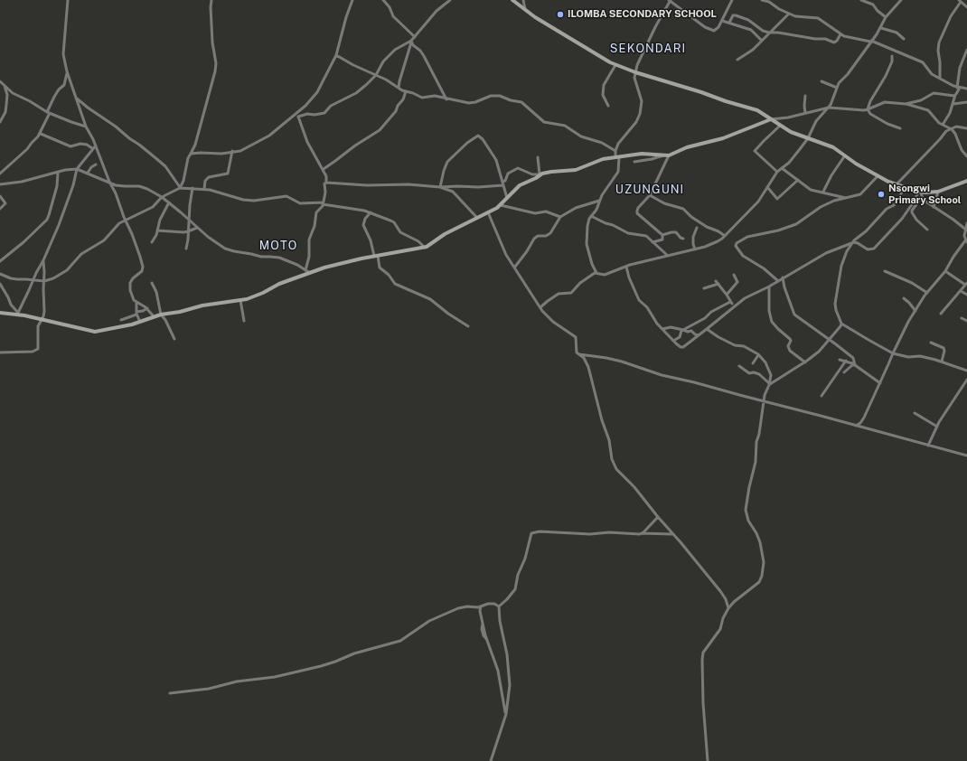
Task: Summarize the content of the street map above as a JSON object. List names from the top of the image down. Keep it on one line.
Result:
{"districts":["SEKONDARI","UZUNGUNI","MOTO"],"places":["ILOMBA SECONDARY SCHOOL","Nsongwi Primary School"]}
